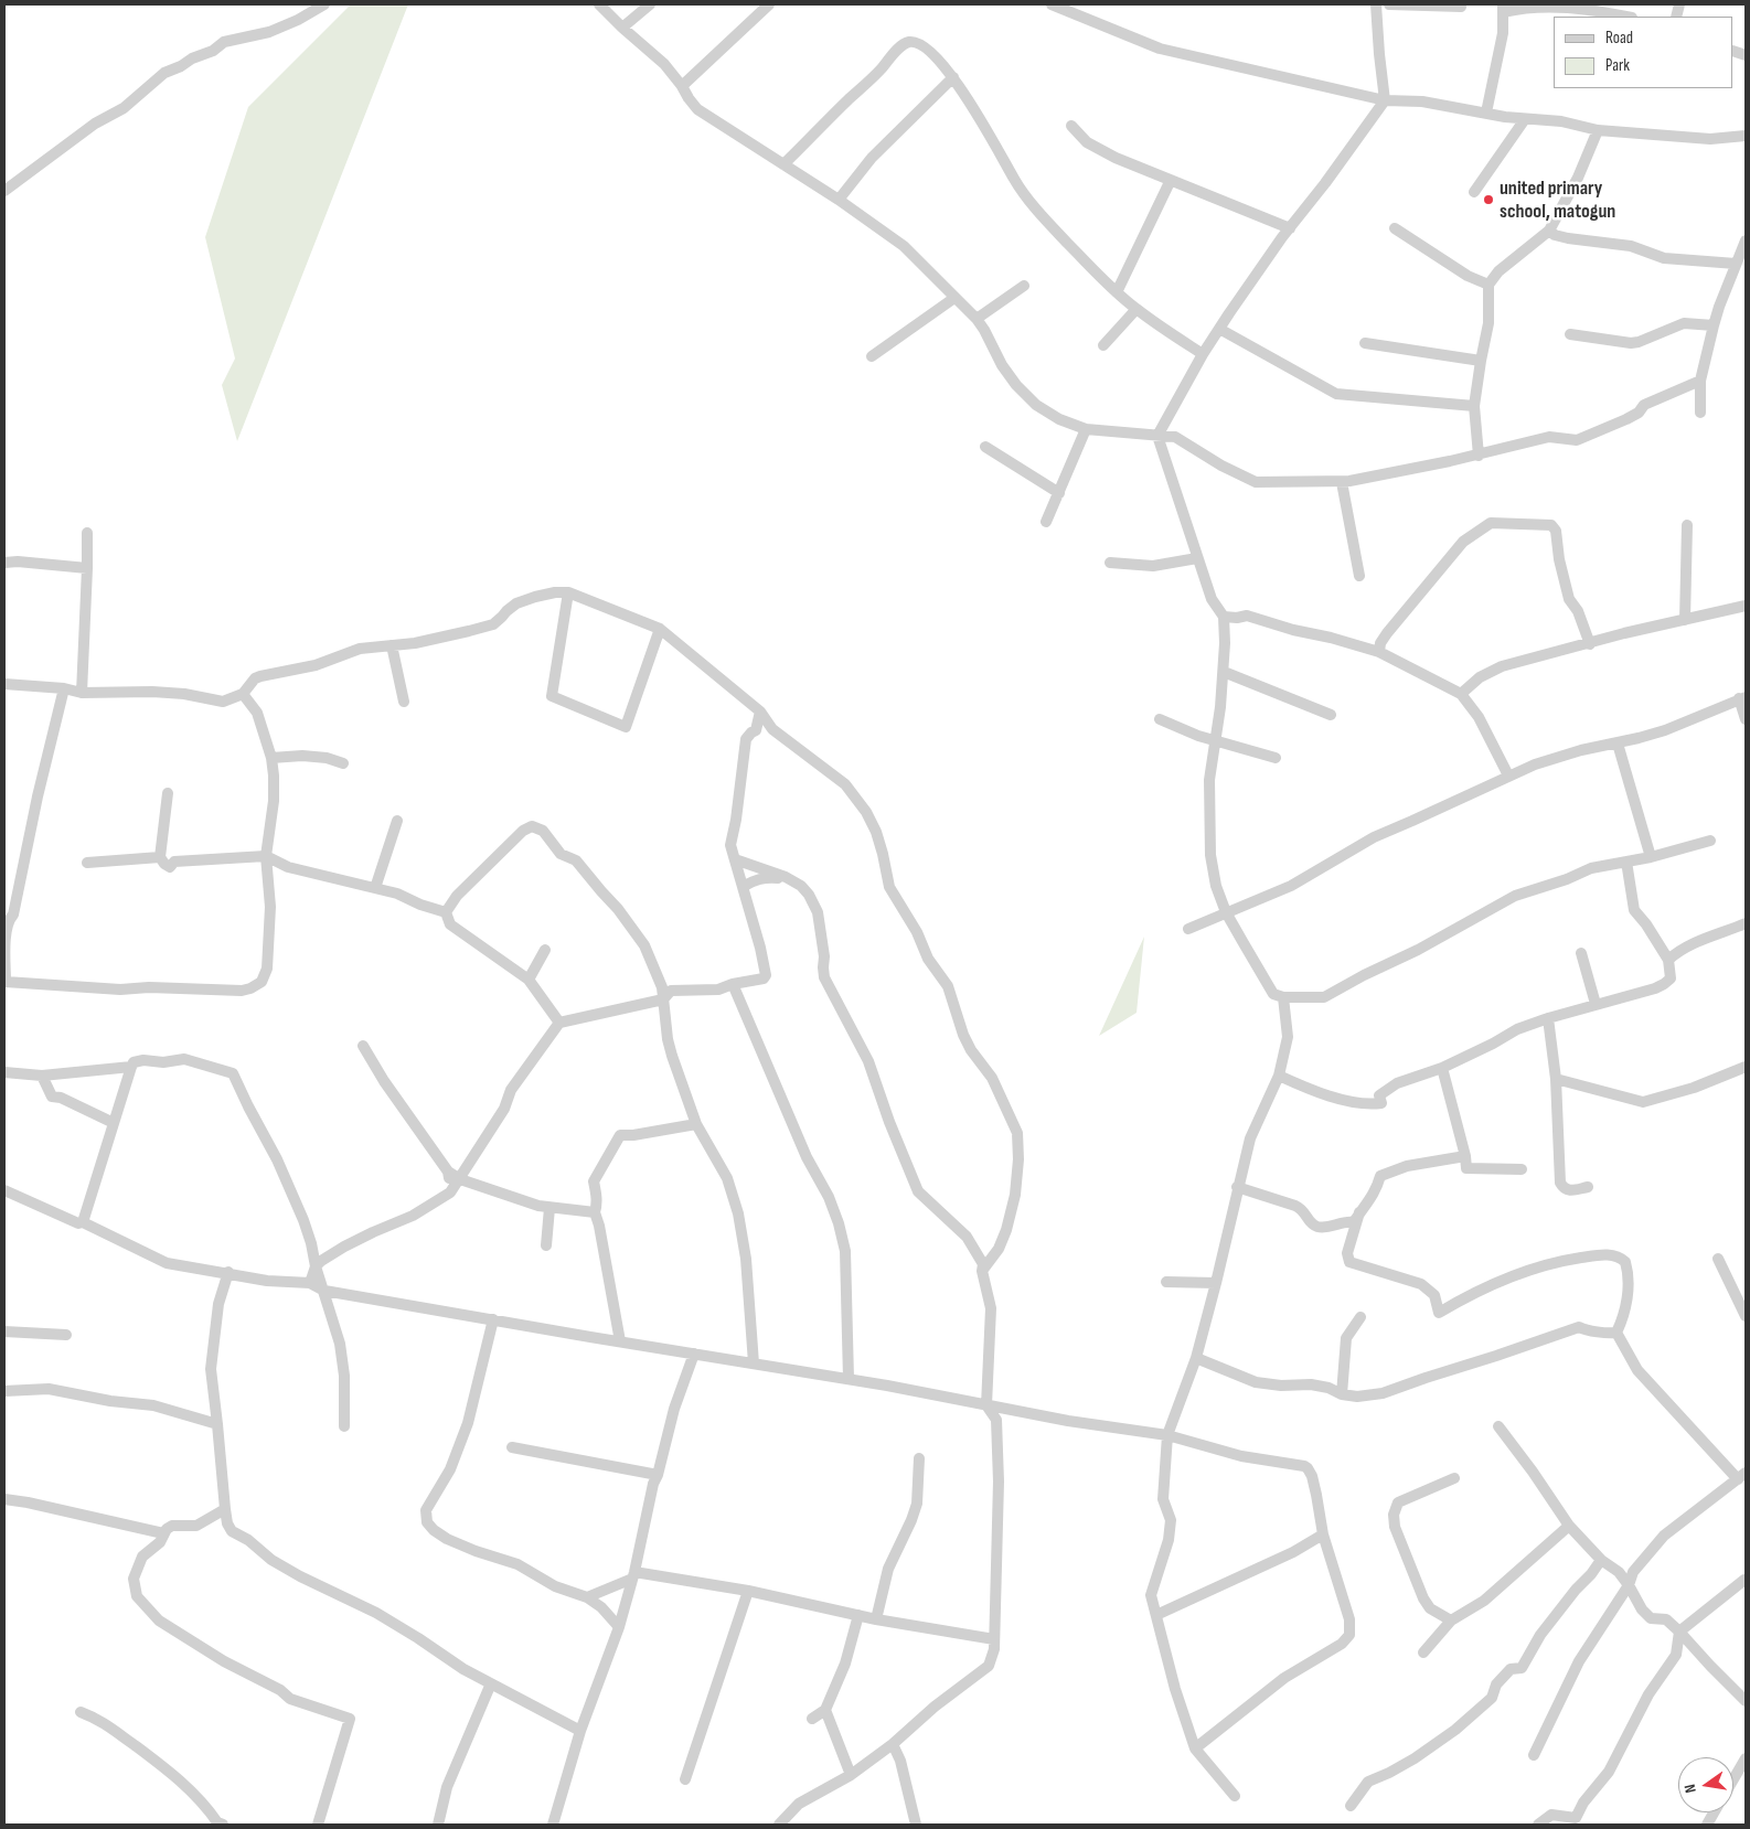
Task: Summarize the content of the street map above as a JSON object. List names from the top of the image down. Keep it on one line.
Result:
{"places":["united primary school, matogun"],"legend":["Road","Park"],"north":"left"}
